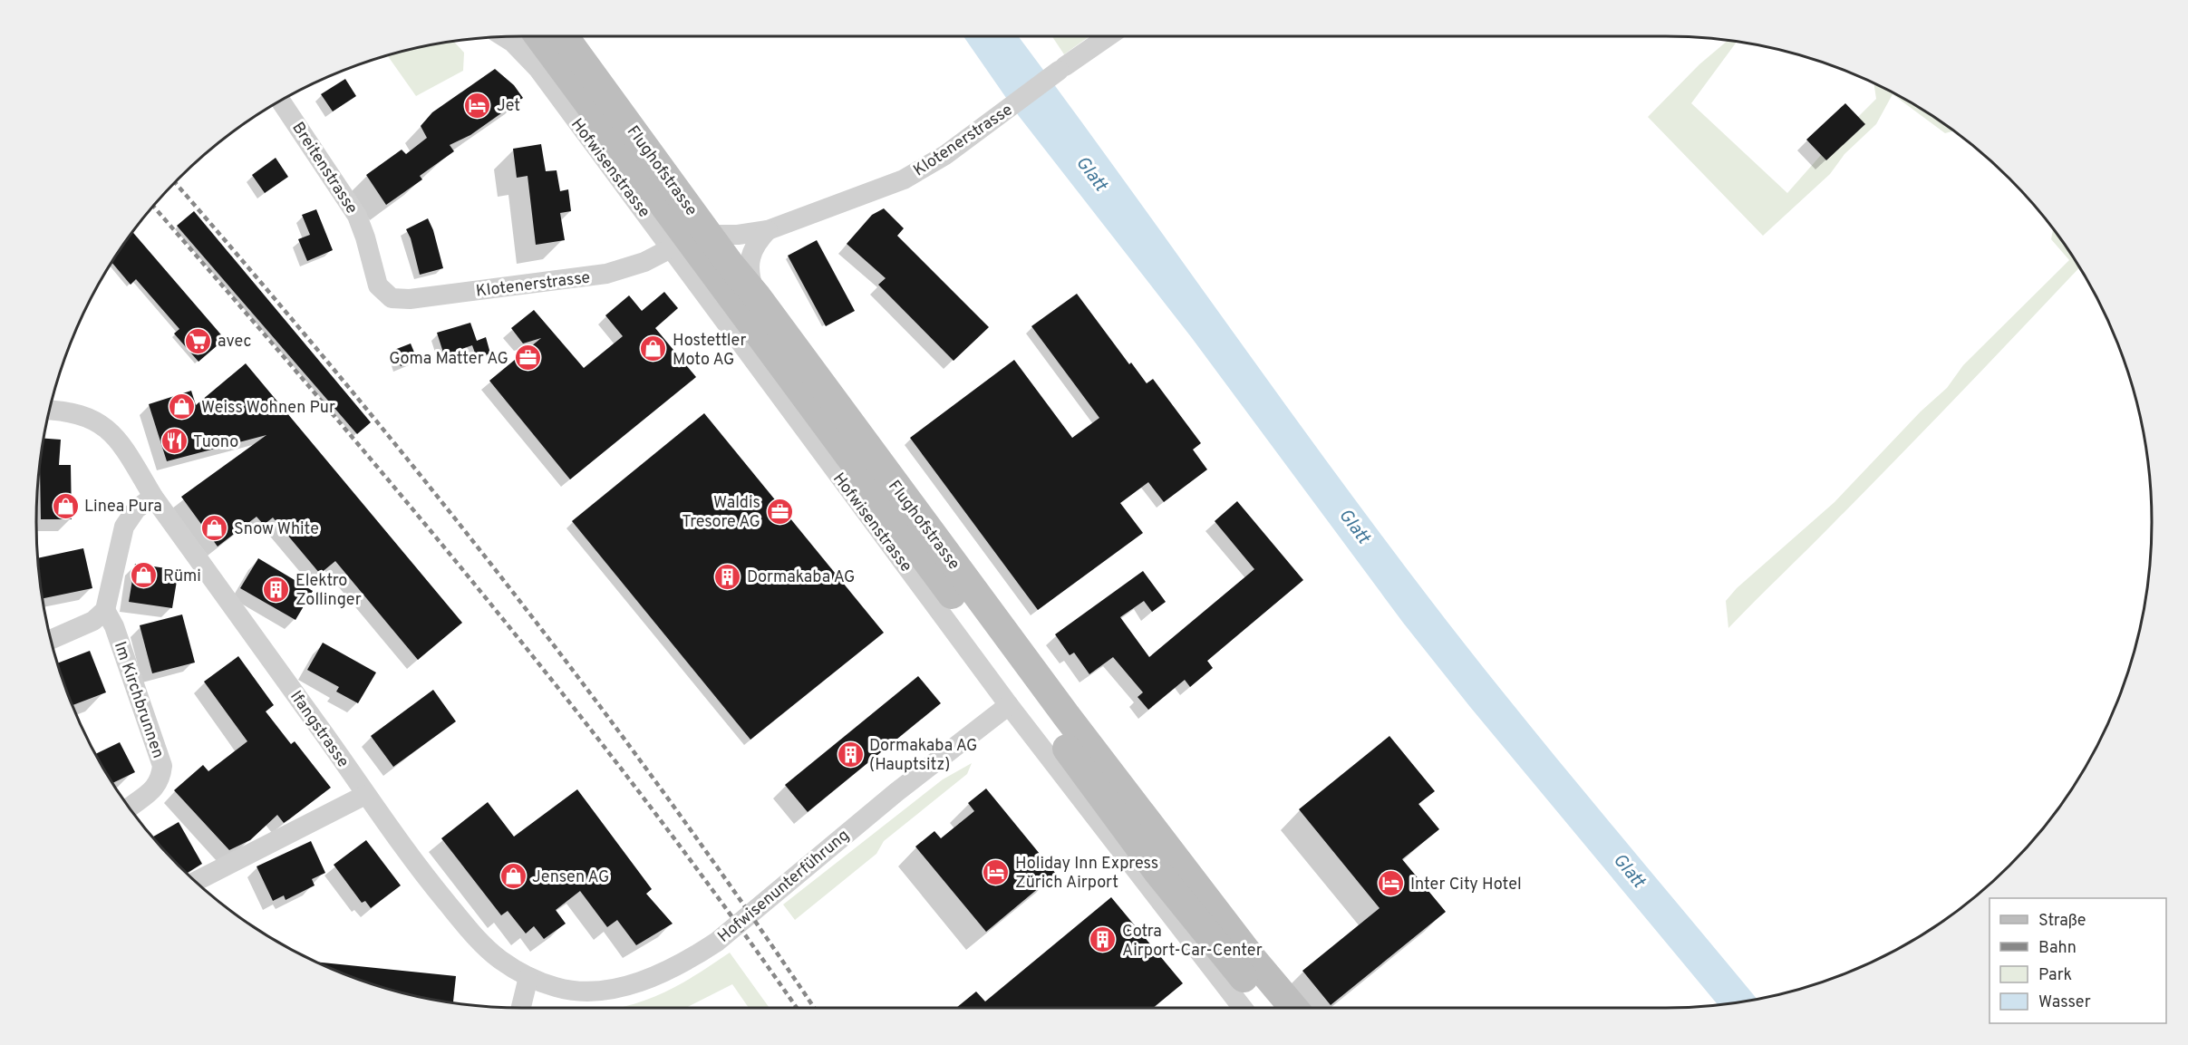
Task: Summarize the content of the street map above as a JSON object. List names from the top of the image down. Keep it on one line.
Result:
{"streets":{"main road":["Flughofstrasse"],"street":["Klotenerstrasse","Breitenstrasse","Hofwisenstrasse","Im Kirchbrunnen","Ifangstrasse","Hofwisenunterführung"]},"crossings":[["Klotenerstrasse","Breitenstrasse"],["Klotenerstrasse","Hofwisenstrasse"],["Klotenerstrasse","Flughofstrasse"],["Hofwisenstrasse","Hofwisenunterführung"],["Ifangstrasse","Hofwisenunterführung"]],"water":["Glatt"],"places":{"hotel":["Jet","Holiday Inn Express Zürich Airport","Inter City Hotel"],"supermarket":["avec"],"shop":["Hostettler Moto AG","Weiss Wohnen Pur","Linea Pura","Snow White","Rümi","Jensen AG"],"office":["Goma Matter AG","Waldis Tresore AG"],"restaurant":["Tuono"],"building":["Dormakaba AG","Elektro Zollinger","Dormakaba AG (Hauptsitz)","Cotra Airport-Car-Center"]},"legend":["Straße","Bahn","Park","Wasser"]}
